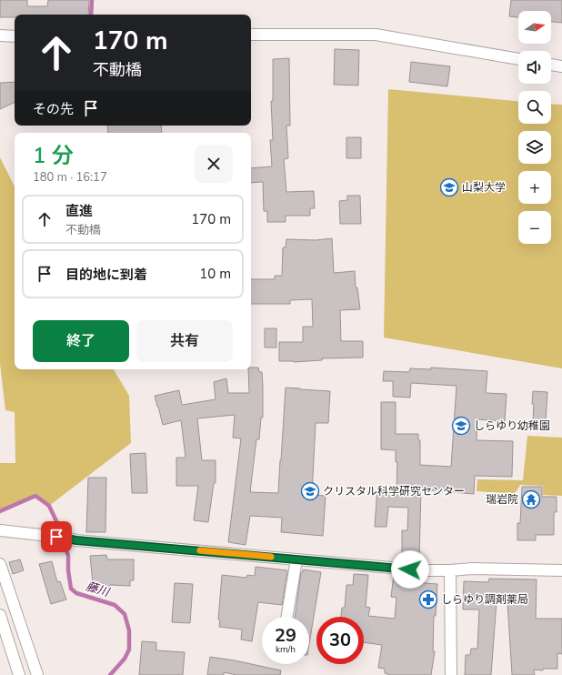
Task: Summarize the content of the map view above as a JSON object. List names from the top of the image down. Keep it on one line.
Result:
{"water":["藤川"],"places":{"school or university":["山梨大学","しらゆり幼稚園","クリスタル科学研究センター"],"temple":["瑞岩院"],"pharmacy":["しらゆり調剤薬局"]},"north":"right","page":{"map_buttons":["+","−"],"turn":["170 m","不動橋"],"then":"その先","heading":["1 分","180 m · 16:17"],"list":[{"name":"直進","note":"不動橋","value":"170 m"},{"name":"目的地に到着","value":"10 m"}],"buttons":["終了","共有"],"speed":"29 km/h","limit":"30"}}
